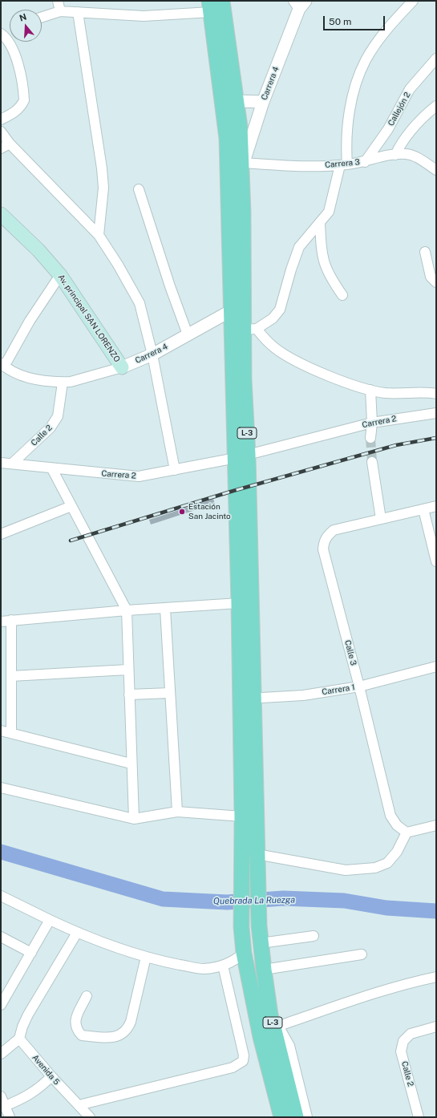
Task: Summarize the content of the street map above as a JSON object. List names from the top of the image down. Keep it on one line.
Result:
{"streets":{"main road":["Av. principal SAN LORENZO","L-3"],"street":["Carrera 4","Callejón 2","Carrera 3","Carrera 2","Calle 2","Calle 3","Carrera 1","Avenida 5"]},"crossings":[["Carrera 4","Carrera 3"],["Carrera 4","Av. principal SAN LORENZO"],["Carrera 4","L-3"],["Carrera 4","Calle 2"],["Callejón 2","Carrera 3"],["Carrera 3","L-3"],["Carrera 2","L-3"],["Carrera 2","Calle 2"],["L-3","Carrera 1"],["Calle 3","Carrera 1"]],"water":["Quebrada La Ruezga"],"places":["Estación San Jacinto"],"scale_bar":"50 m","north":"top"}
